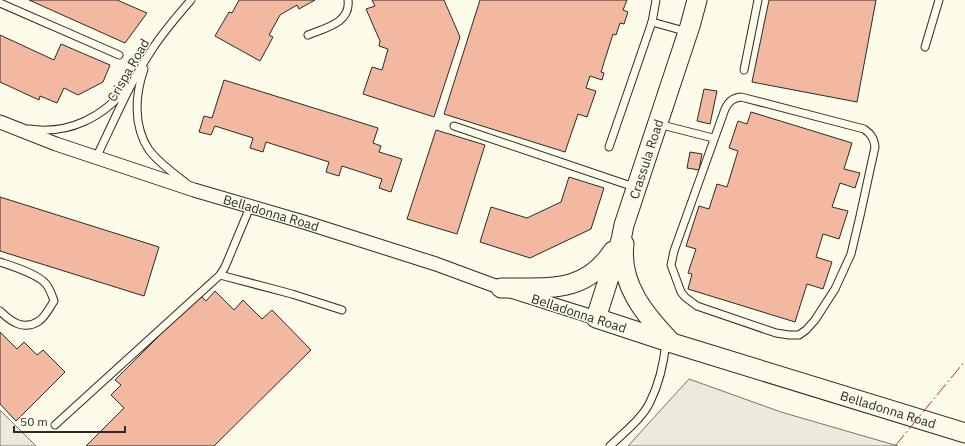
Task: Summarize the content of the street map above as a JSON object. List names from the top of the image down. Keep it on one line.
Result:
{"streets":{"street":["Crassula Road","Belladonna Road"],"lane":["Crispa Road"]},"crossings":[["Crispa Road","Belladonna Road"],["Crassula Road","Belladonna Road"]],"scale_bar":"50 m"}
